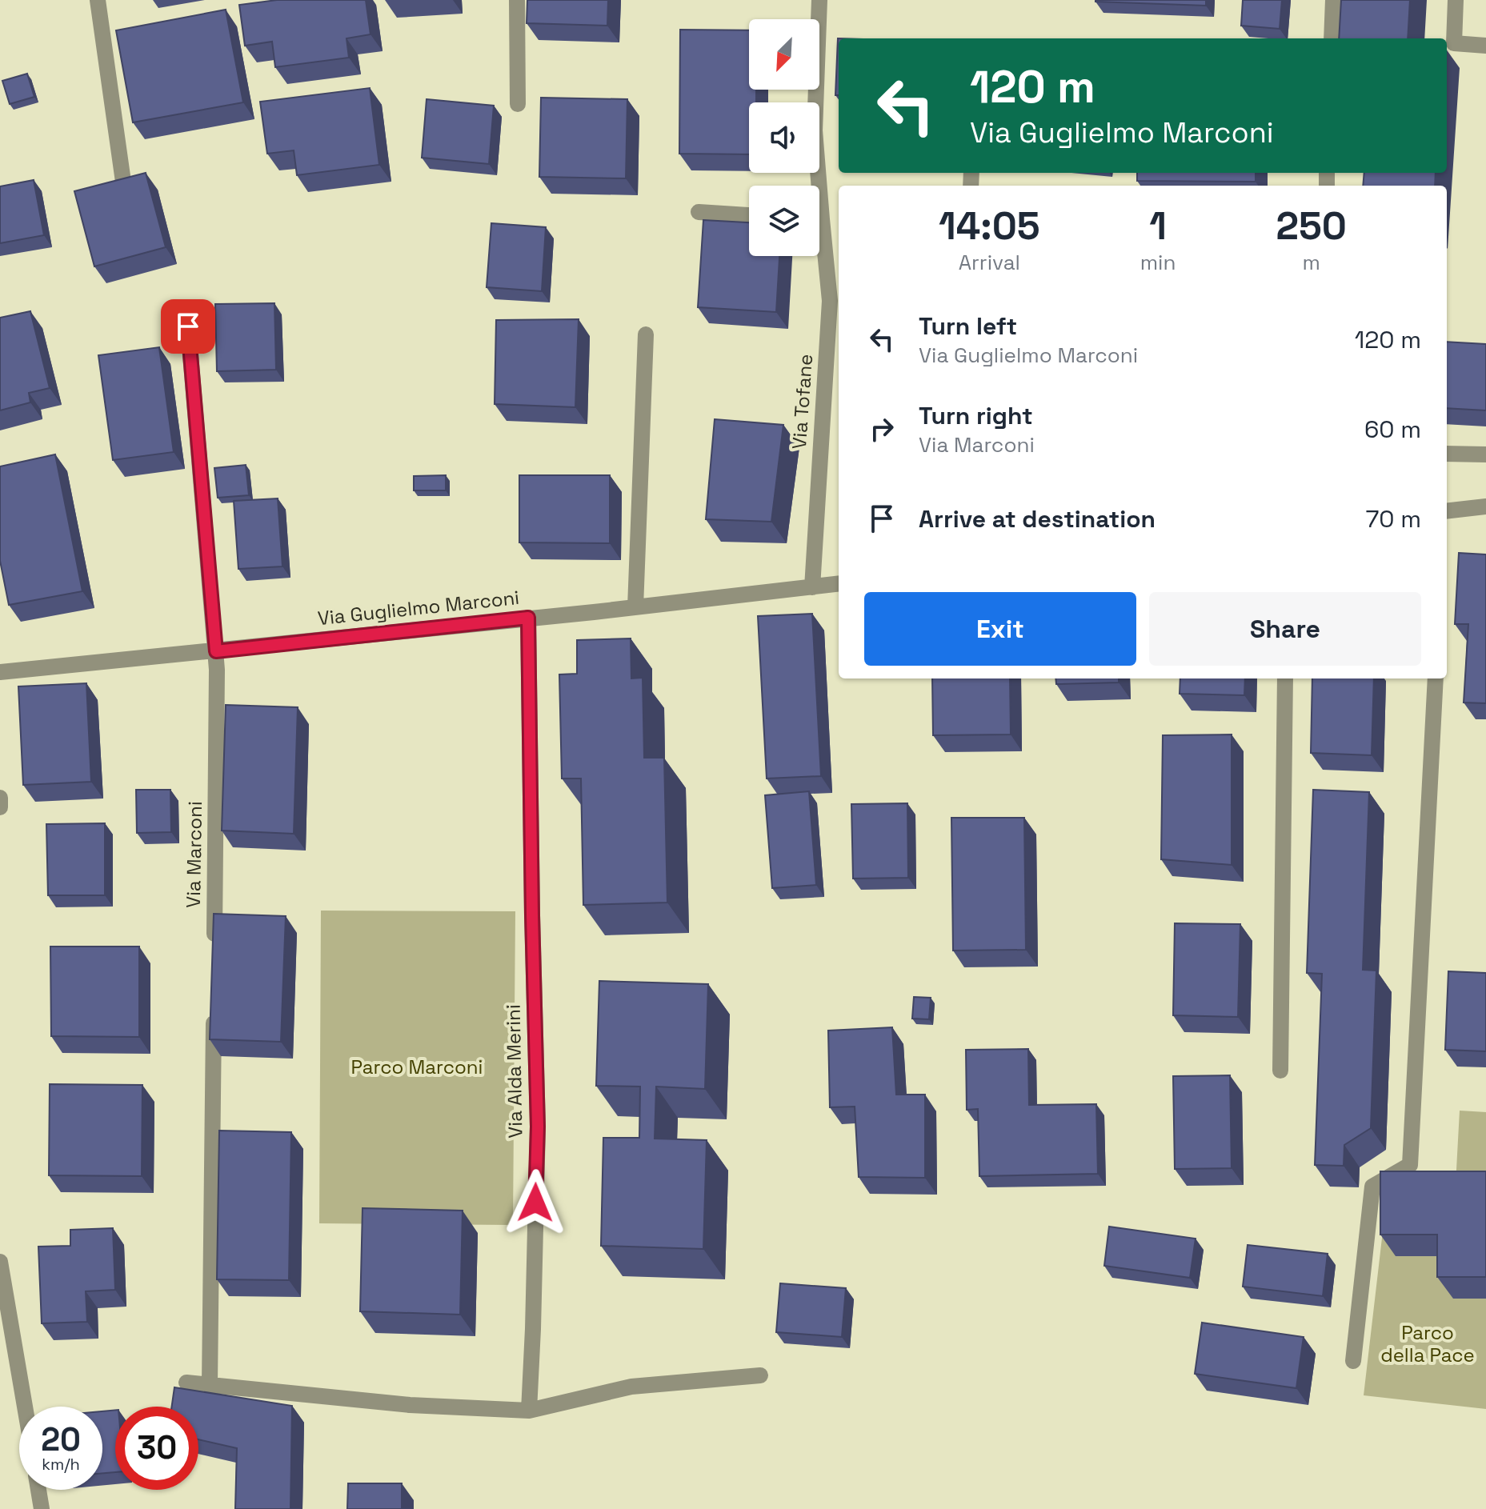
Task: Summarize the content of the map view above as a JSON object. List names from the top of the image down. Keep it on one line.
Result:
{"streets":{"street":["Via Tofane","Via Guglielmo Marconi","Via Marconi","Via Alda Merini"]},"crossings":[["Via Tofane","Via Guglielmo Marconi"],["Via Guglielmo Marconi","Via Marconi"],["Via Guglielmo Marconi","Via Alda Merini"]],"parks":["Parco Marconi","Parco della Pace"],"north":"bottom left","page":{"turn":["120 m","Via Guglielmo Marconi"],"eta":["14:05","Arrival","1","min","250","m"],"list":[{"name":"Turn left","note":"Via Guglielmo Marconi","value":"120 m"},{"name":"Turn right","note":"Via Marconi","value":"60 m"},{"name":"Arrive at destination","value":"70 m"}],"buttons":["Exit","Share"],"speed":"20 km/h","limit":"30"}}
